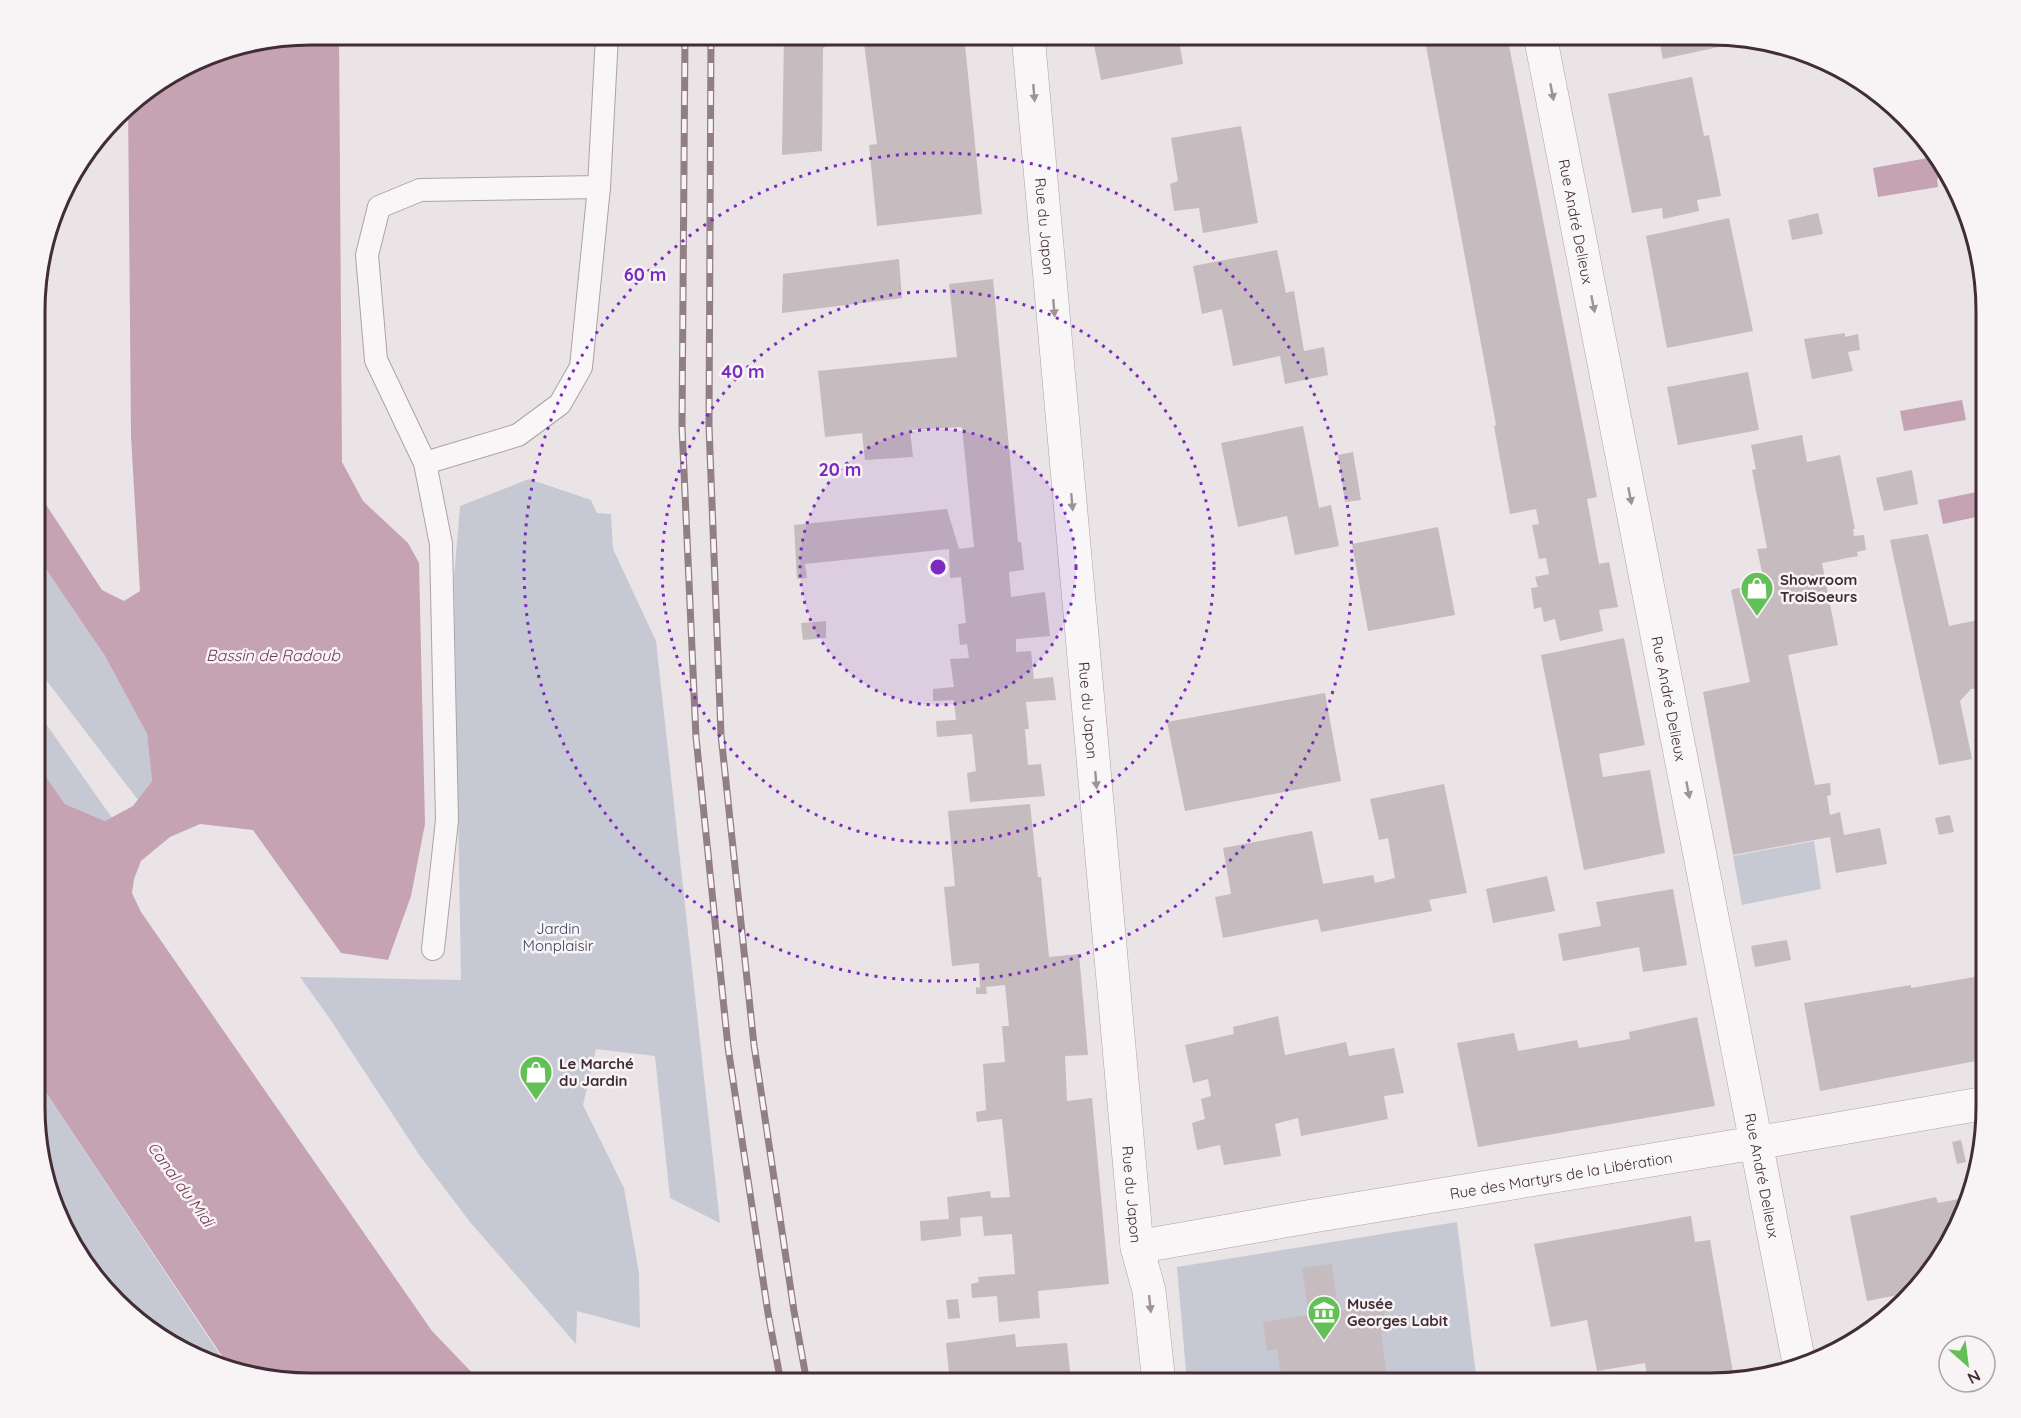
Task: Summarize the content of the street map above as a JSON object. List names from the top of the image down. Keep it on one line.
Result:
{"streets":{"street":["Rue André Delieux","Rue du Japon","Rue des Martyrs de la Libération"]},"crossings":[["Rue André Delieux","Rue des Martyrs de la Libération"],["Rue du Japon","Rue des Martyrs de la Libération"]],"one_way":["Rue André Delieux","Rue du Japon"],"water":["Bassin de Radoub","Canal du Midi"],"parks":["Jardin Monplaisir"],"places":{"shop":["Showroom TroiSoeurs","Le Marché du Jardin"],"museum":["Musée Georges Labit"]},"north":"bottom right","rings":["60 m","40 m","20 m"]}
